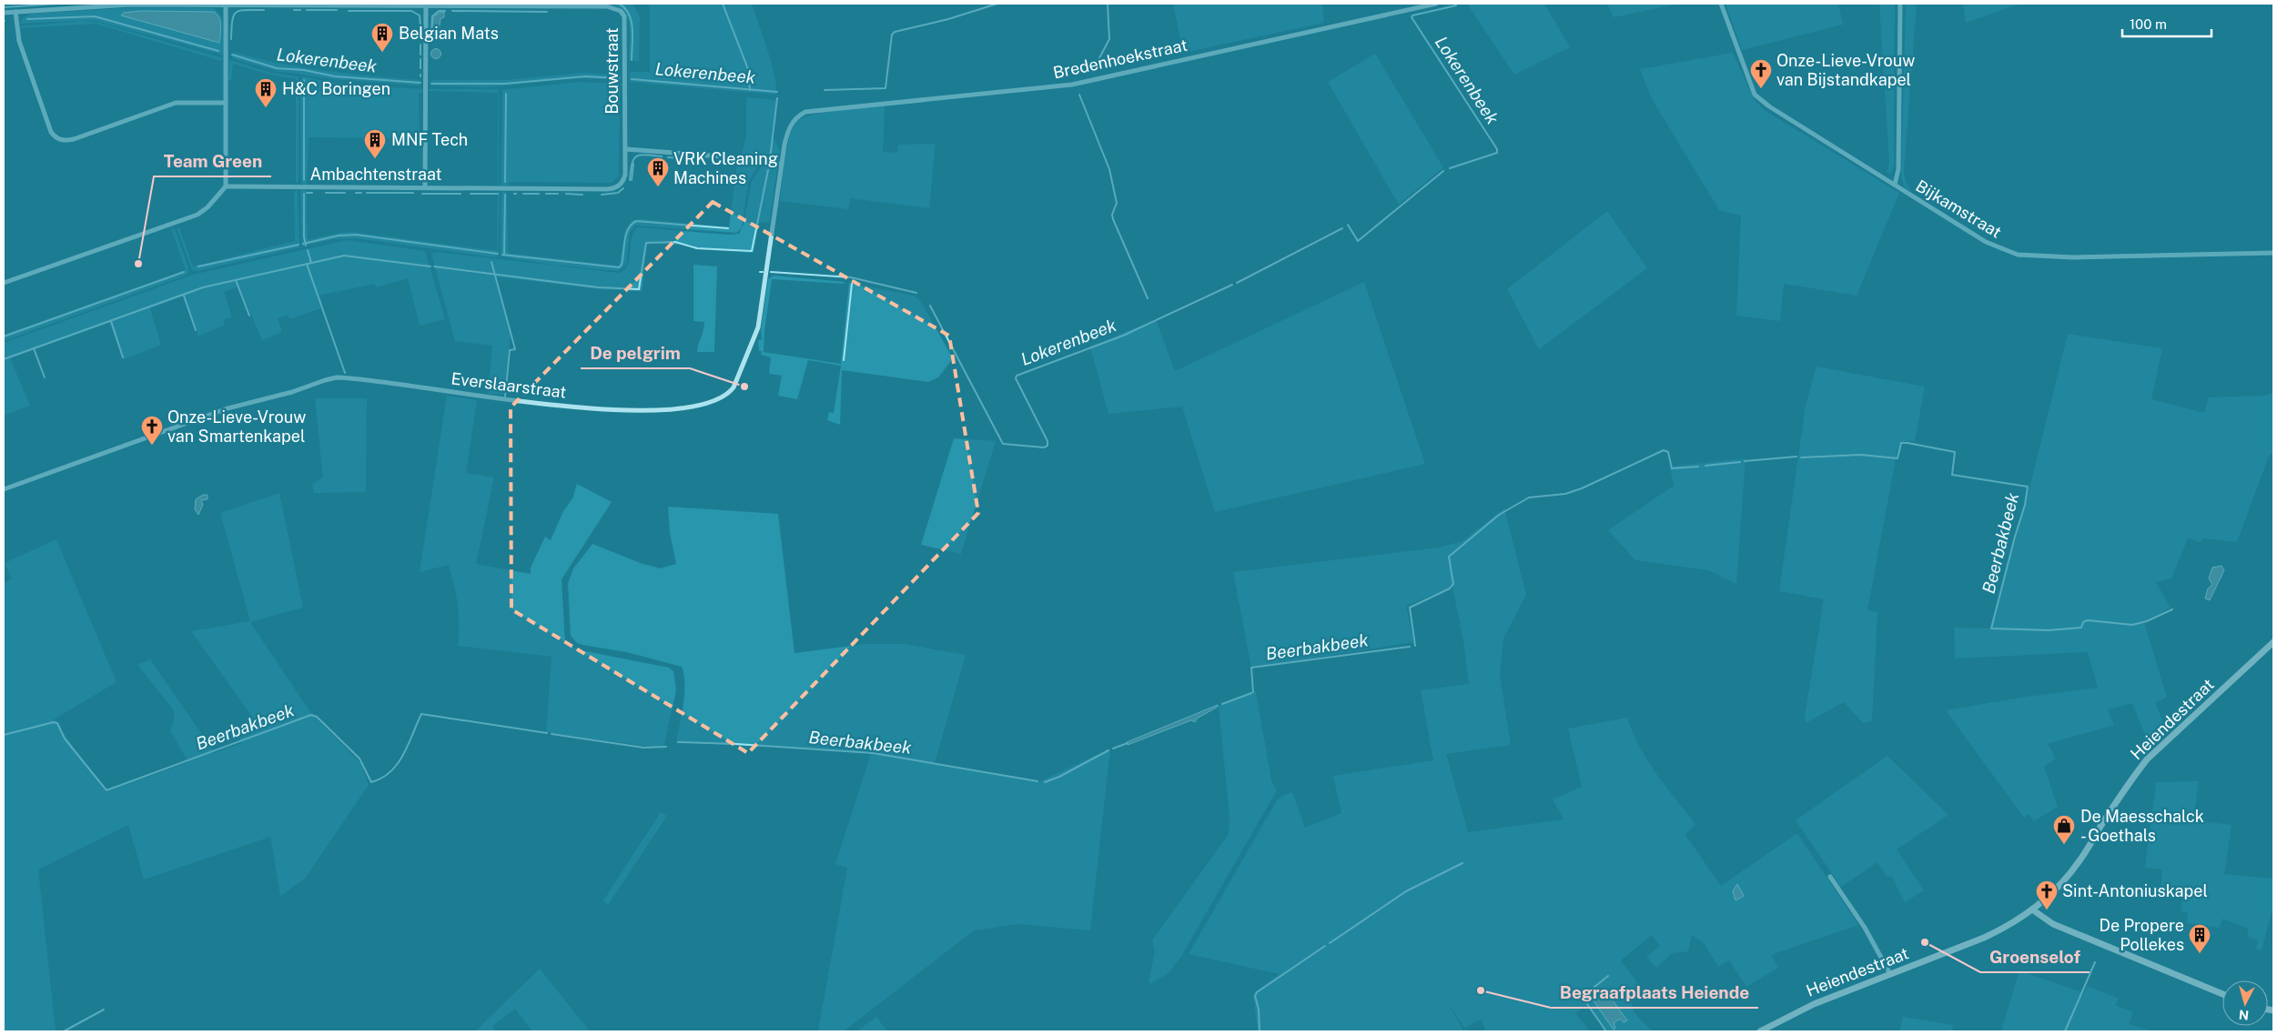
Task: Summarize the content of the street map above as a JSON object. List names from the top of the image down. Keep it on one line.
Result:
{"streets":{"main road":["Heiendestraat"],"street":["Bredenhoekstraat","Bouwstraat","Ambachtenstraat","Bijkamstraat","Everslaarstraat"]},"crossings":[["Bredenhoekstraat","Everslaarstraat"],["Bouwstraat","Ambachtenstraat"]],"water":["Lokerenbeek","Beerbakbeek"],"places":{"building":["Belgian Mats","H&C Boringen","MNF Tech","VRK Cleaning Machines","De Propere Pollekes"],"church":["Onze-Lieve-Vrouw van Bijstandkapel","Onze-Lieve-Vrouw van Smartenkapel","Sint-Antoniuskapel"],"other":["Team Green","De pelgrim","Groenselof","Begraafplaats Heiende"],"shop":["De Maesschalck - Goethals"]},"scale_bar":"100 m","north":"bottom"}
